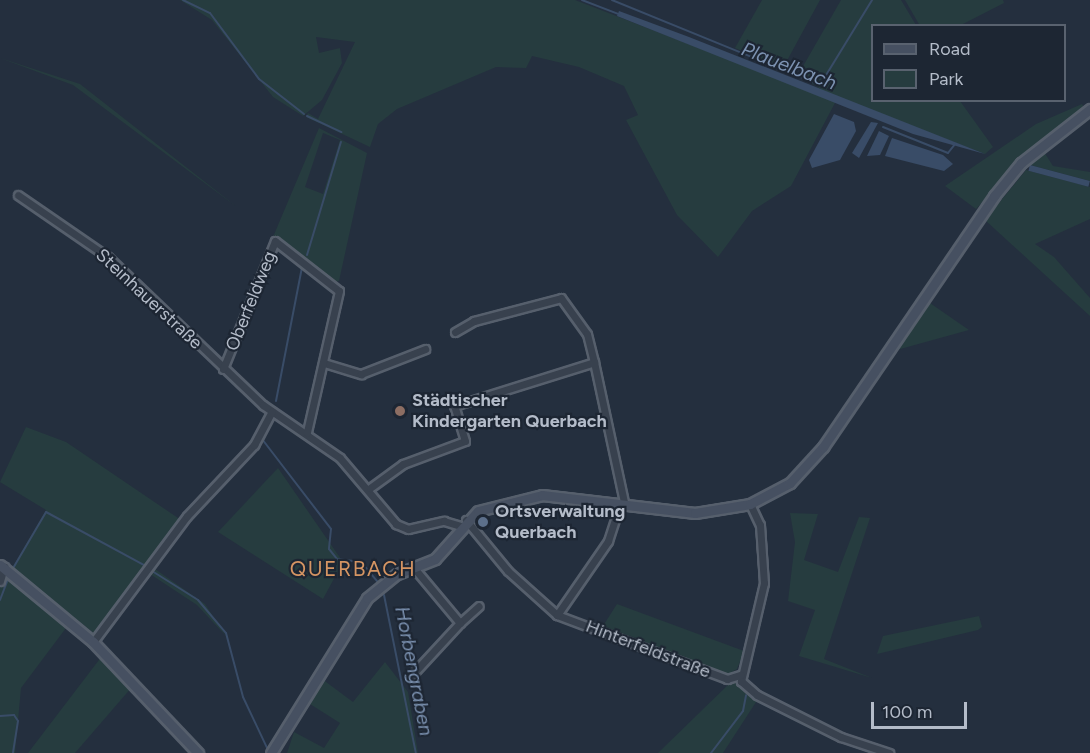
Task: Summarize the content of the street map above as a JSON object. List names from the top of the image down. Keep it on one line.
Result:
{"streets":{"street":["Steinhauerstraße","Oberfeldweg","Hinterfeldstraße"]},"crossings":[["Steinhauerstraße","Oberfeldweg"],["Steinhauerstraße","Hinterfeldstraße"]],"districts":["QUERBACH"],"water":["Plauelbach","Horbengraben"],"places":["Städtischer Kindergarten Querbach","Ortsverwaltung Querbach"],"legend":["Road","Park"],"scale_bar":"100 m"}
